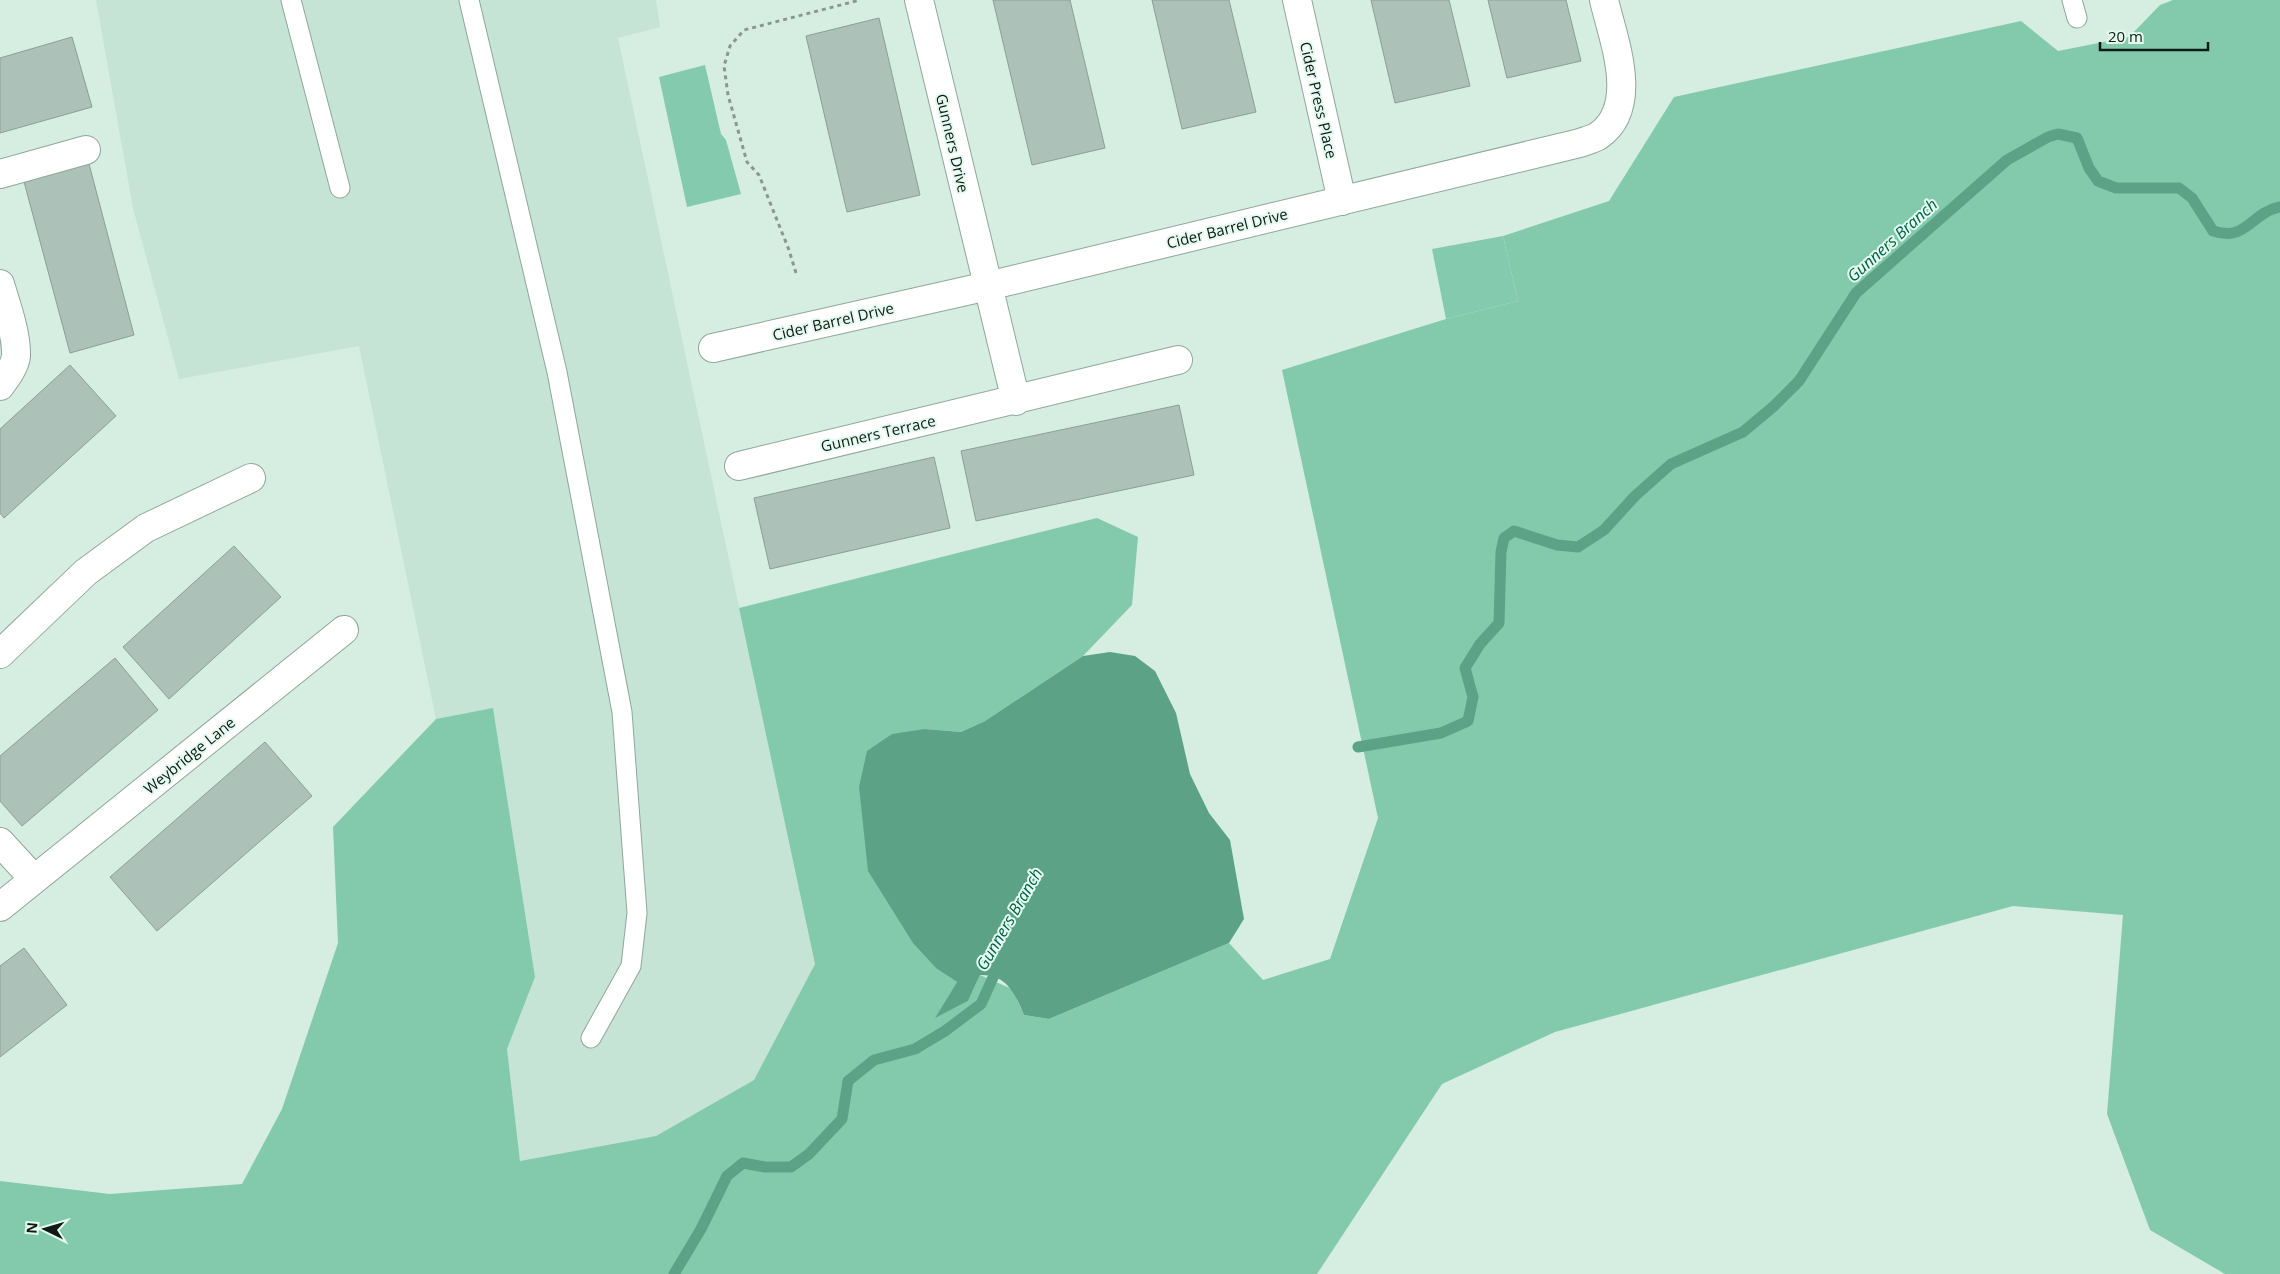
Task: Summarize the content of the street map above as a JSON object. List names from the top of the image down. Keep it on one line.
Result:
{"streets":{"street":["Cider Press Place","Gunners Drive","Cider Barrel Drive","Gunners Terrace","Weybridge Lane"]},"crossings":[["Cider Press Place","Cider Barrel Drive"],["Gunners Drive","Cider Barrel Drive"]],"water":["Gunners Branch"],"scale_bar":"20 m","north":"left"}
